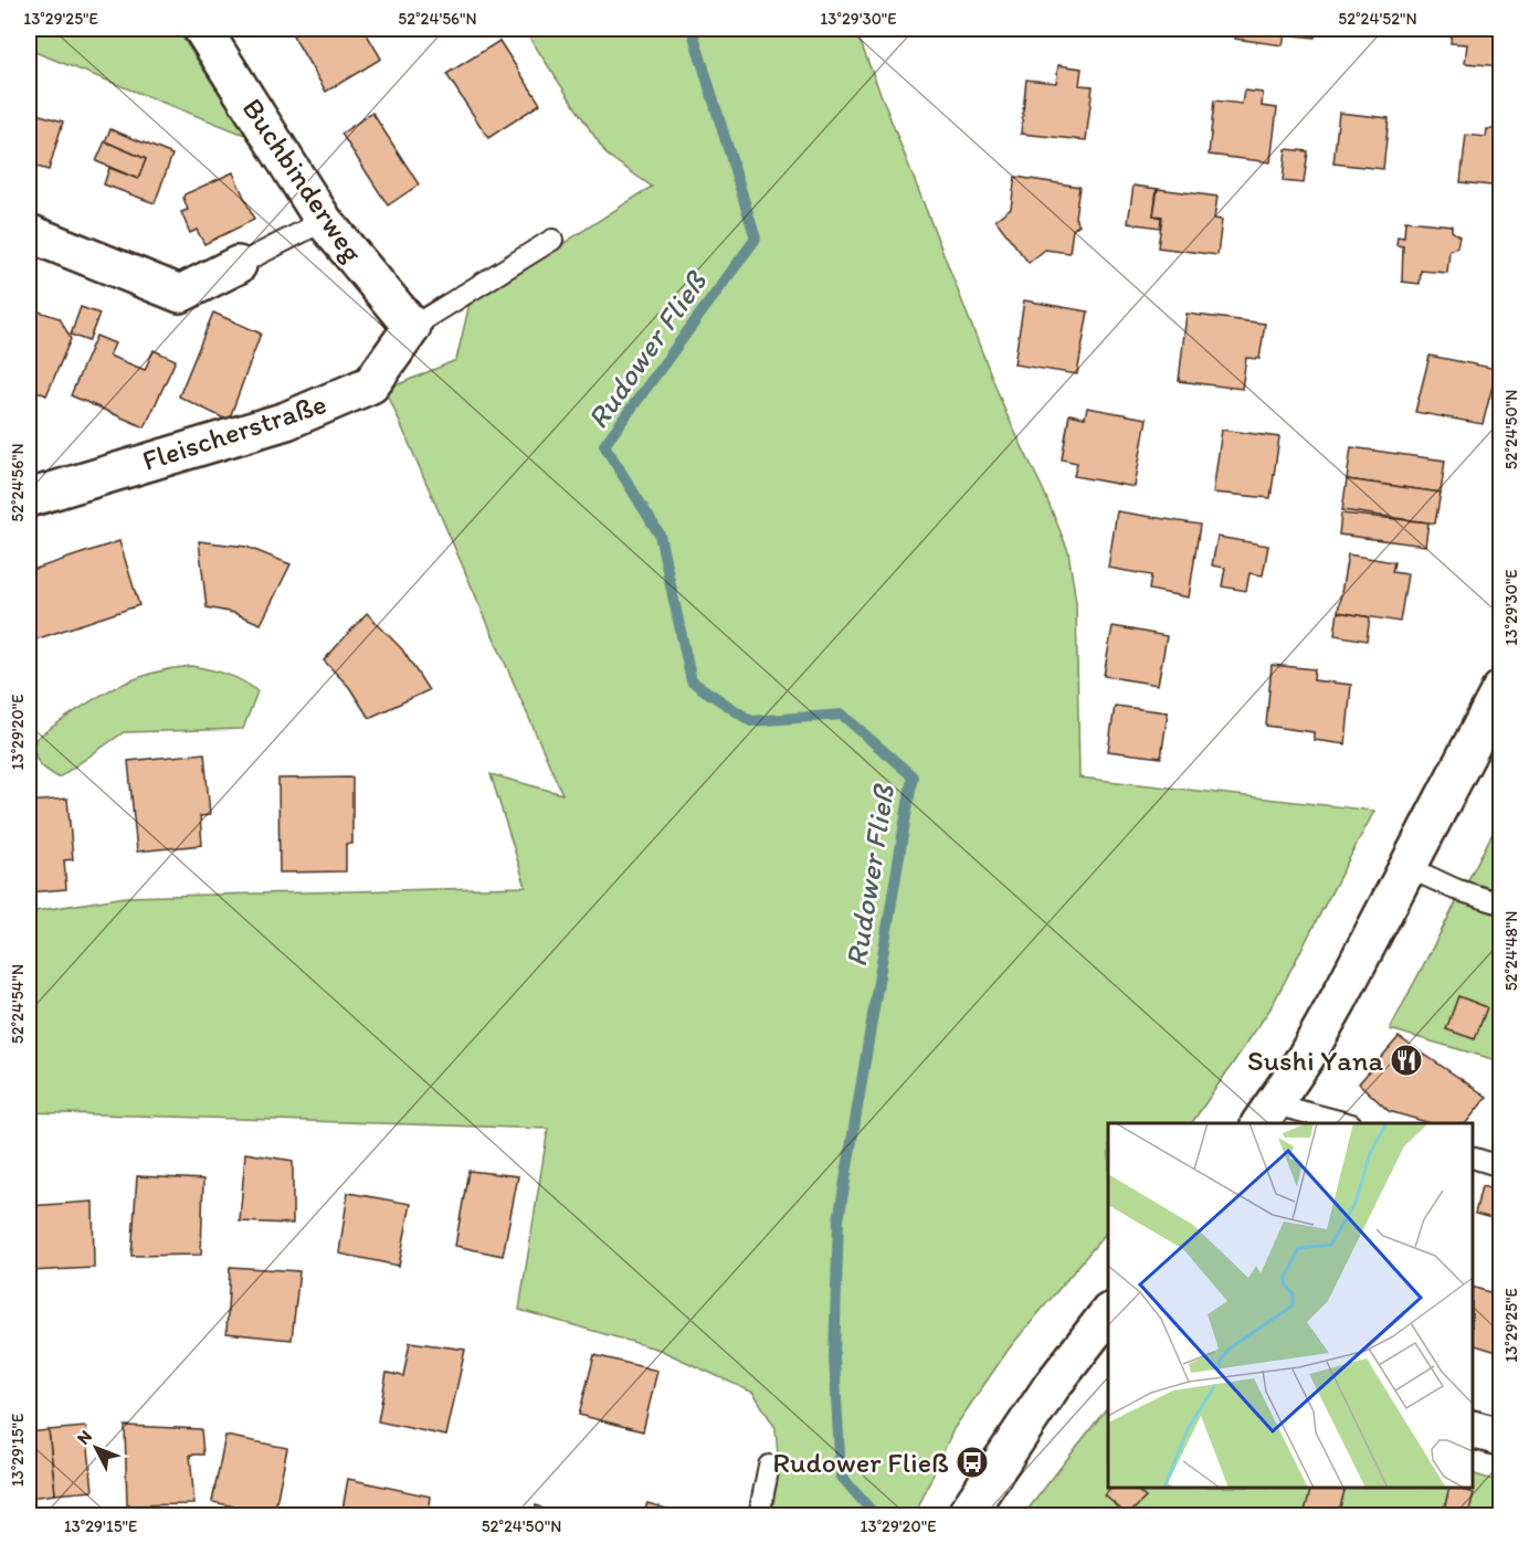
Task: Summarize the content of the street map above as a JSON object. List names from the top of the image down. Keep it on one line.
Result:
{"streets":{"street":["Buchbinderweg","Fleischerstraße"]},"crossings":[["Buchbinderweg","Fleischerstraße"]],"water":["Rudower Fließ"],"places":{"restaurant":["Sushi Yana"],"bus stop":["Rudower Fließ"]},"north":"top left","coordinates":["13°29'25\"E","52°24'56\"N","13°29'30\"E","52°24'52\"N","52°24'50\"N","13°29'20\"E","52°24'48\"N","52°24'54\"N","13°29'15\"E"]}
